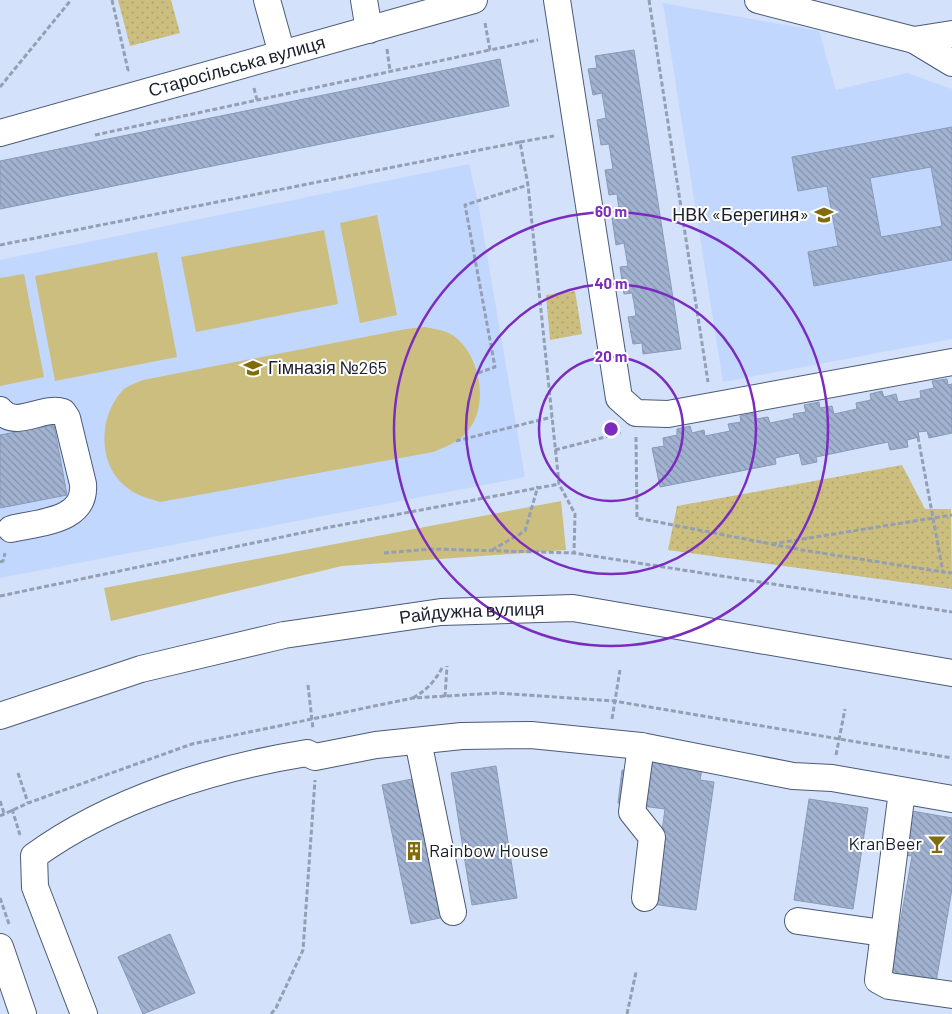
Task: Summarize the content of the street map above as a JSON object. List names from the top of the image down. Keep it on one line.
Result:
{"streets":{"street":["Старосільська вулиця","Райдужна вулиця"]},"places":{"school or university":["НВК «Берегиня»","Гімназія №265"],"bar":["KranBeer"],"building":["Rainbow House"]},"rings":["60 m","40 m","20 m"]}
